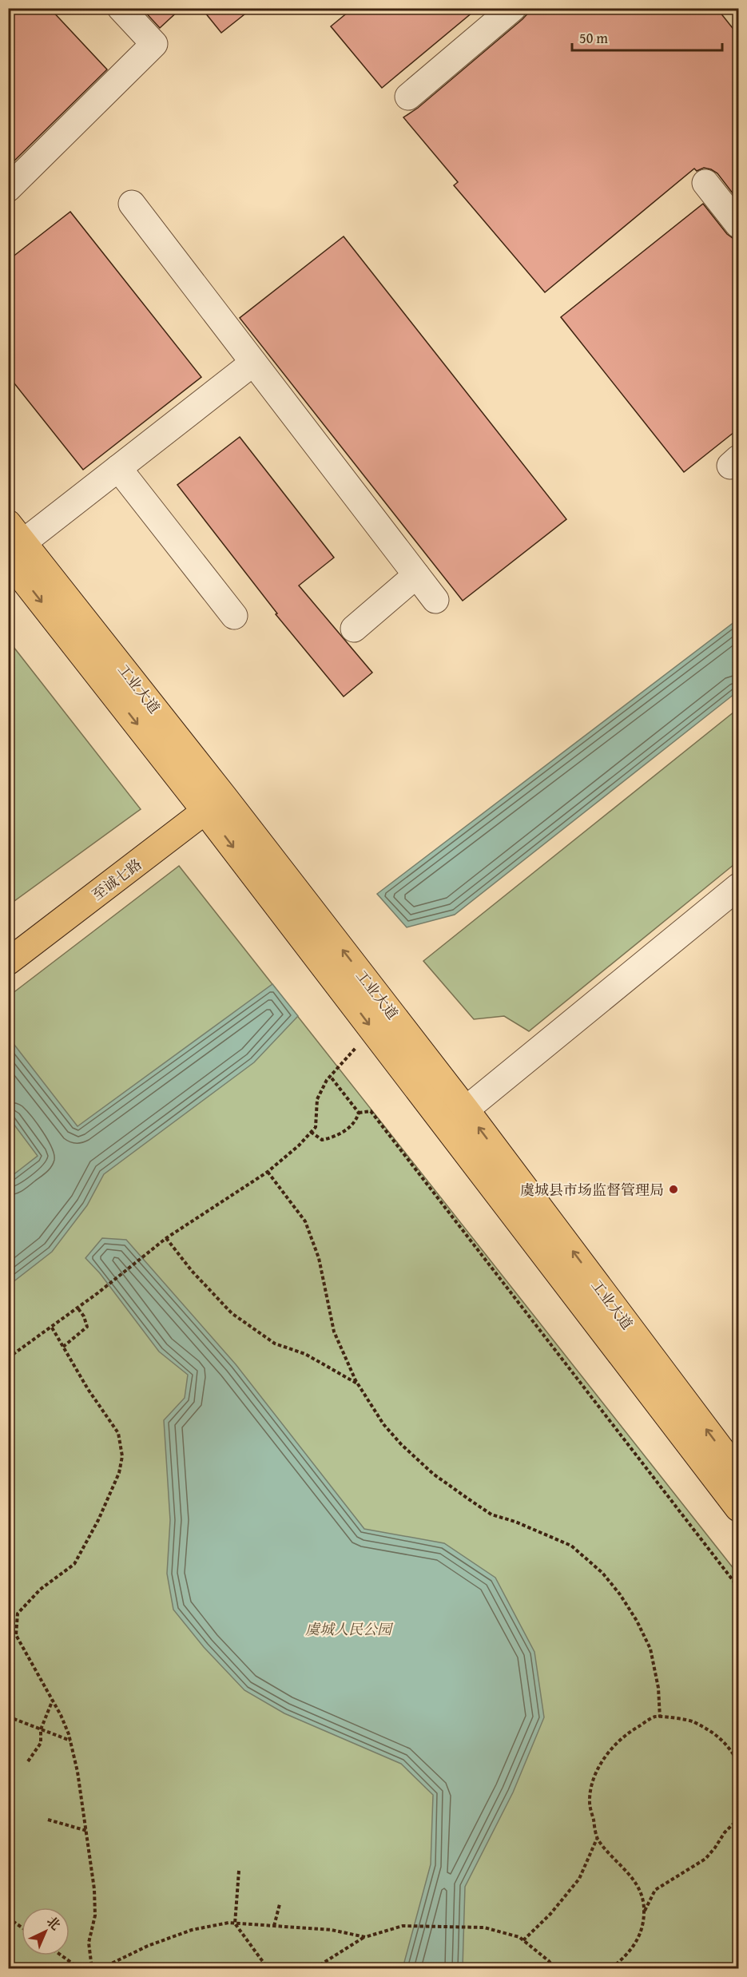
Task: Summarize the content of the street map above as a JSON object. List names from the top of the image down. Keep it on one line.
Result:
{"streets":{"main road":["工业大道","至诚七路"]},"crossings":[["工业大道","至诚七路"]],"parks":["虞城人民公园"],"places":["虞城县市场监督管理局"],"scale_bar":"50 m","north":"top right"}
